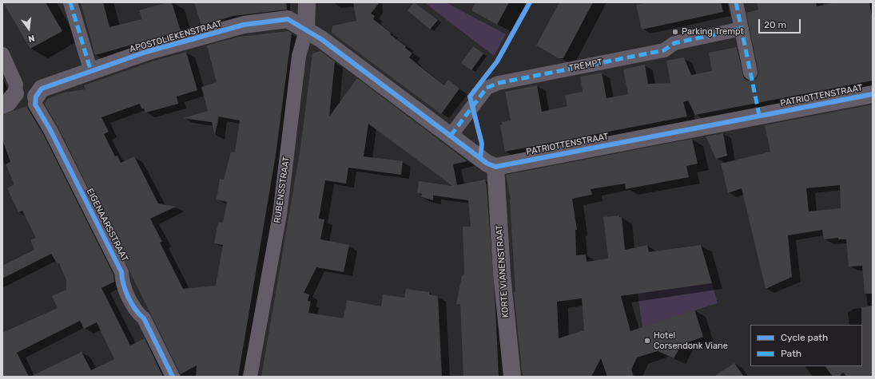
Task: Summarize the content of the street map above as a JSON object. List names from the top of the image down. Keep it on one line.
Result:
{"streets":{"street":["APOSTOLIEKENSTRAAT","TREMPT","PATRIOTTENSTRAAT","RUBENSSTRAAT","EIGENAARSSTRAAT","KORTE VIANENSTRAAT"]},"crossings":[["APOSTOLIEKENSTRAAT","RUBENSSTRAAT"],["APOSTOLIEKENSTRAAT","EIGENAARSSTRAAT"],["PATRIOTTENSTRAAT","KORTE VIANENSTRAAT"]],"places":["Parking Trempt","Hotel Corsendonk Viane"],"legend":["Cycle path","Path"],"scale_bar":"20 m","north":"bottom"}
